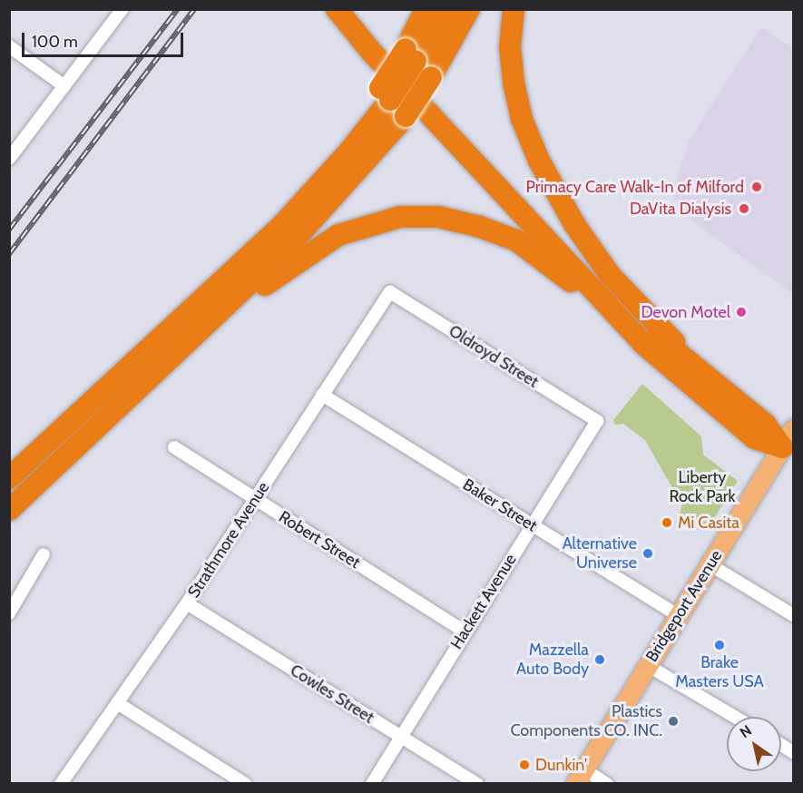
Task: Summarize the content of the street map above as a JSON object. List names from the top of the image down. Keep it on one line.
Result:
{"streets":{"main road":["Bridgeport Avenue"],"street":["Oldroyd Street","Baker Street","Strathmore Avenue","Robert Street","Hackett Avenue","Cowles Street"]},"crossings":[["Oldroyd Street","Strathmore Avenue"],["Oldroyd Street","Hackett Avenue"],["Baker Street","Strathmore Avenue"],["Baker Street","Hackett Avenue"],["Baker Street","Bridgeport Avenue"],["Strathmore Avenue","Robert Street"],["Strathmore Avenue","Cowles Street"],["Robert Street","Hackett Avenue"],["Hackett Avenue","Cowles Street"]],"parks":["Liberty Rock Park"],"places":["Primacy Care Walk-In of Milford","DaVita Dialysis","Devon Motel","Mi Casita","Alternative Universe","Brake Masters USA","Mazzella Auto Body","Plastics Components CO. INC.","Dunkin'"],"scale_bar":"100 m","north":"top left"}
